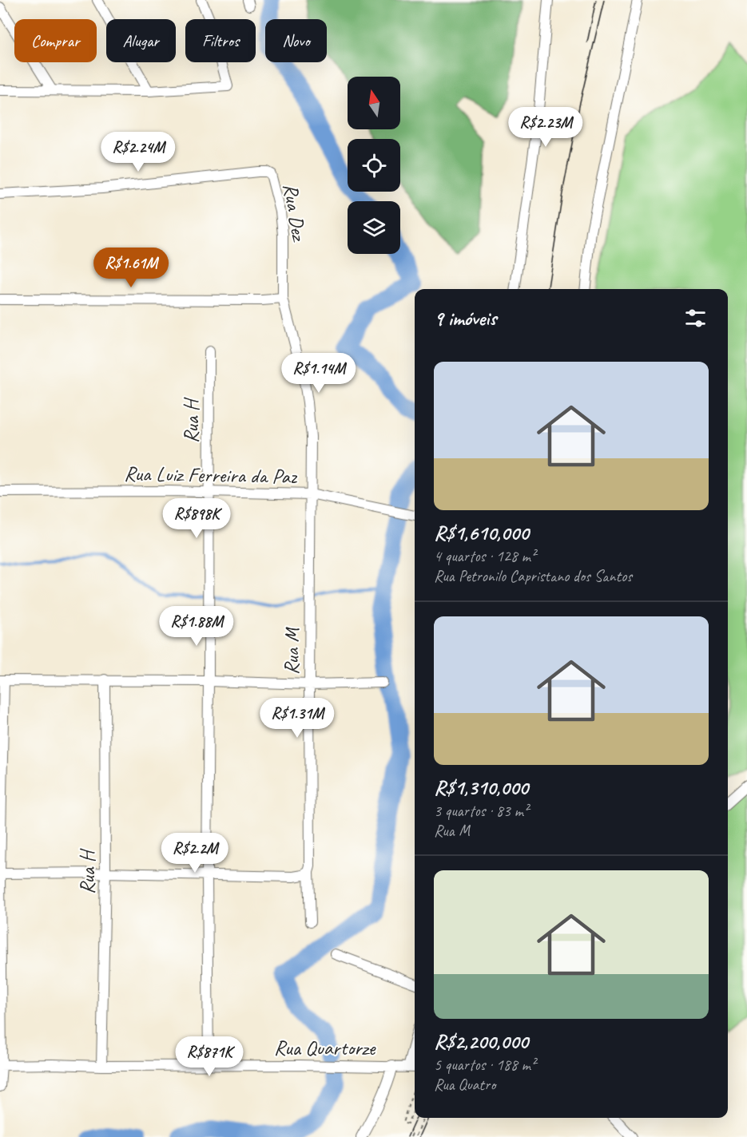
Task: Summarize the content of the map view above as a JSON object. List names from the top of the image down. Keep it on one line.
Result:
{"streets":{"street":["Rua Dez","Rua H","Rua Luiz Ferreira da Paz","Rua M","Rua Quartorze"]},"crossings":[["Rua Dez","Rua Luiz Ferreira da Paz"],["Rua Dez","Rua M"],["Rua H","Rua Luiz Ferreira da Paz"],["Rua H","Rua Quartorze"],["Rua Luiz Ferreira da Paz","Rua M"]],"north":"top","page":{"chip":["Comprar","Alugar","Filtros","Novo"],"price":["R$2.23M","R$2.24M","R$1.61M","R$1.14M","R$898K","R$1.88M","R$1.31M","R$2.2M","R$871K"],"heading":"9 imóveis","list":[{"name":"R$1,610,000","note":"4 quartos · 128 m² · Rua Petronilo Capristano dos Santos"},{"name":"R$1,310,000","note":"3 quartos · 83 m² · Rua M"},{"name":"R$2,200,000","note":"5 quartos · 188 m² · Rua Quatro"}]}}
